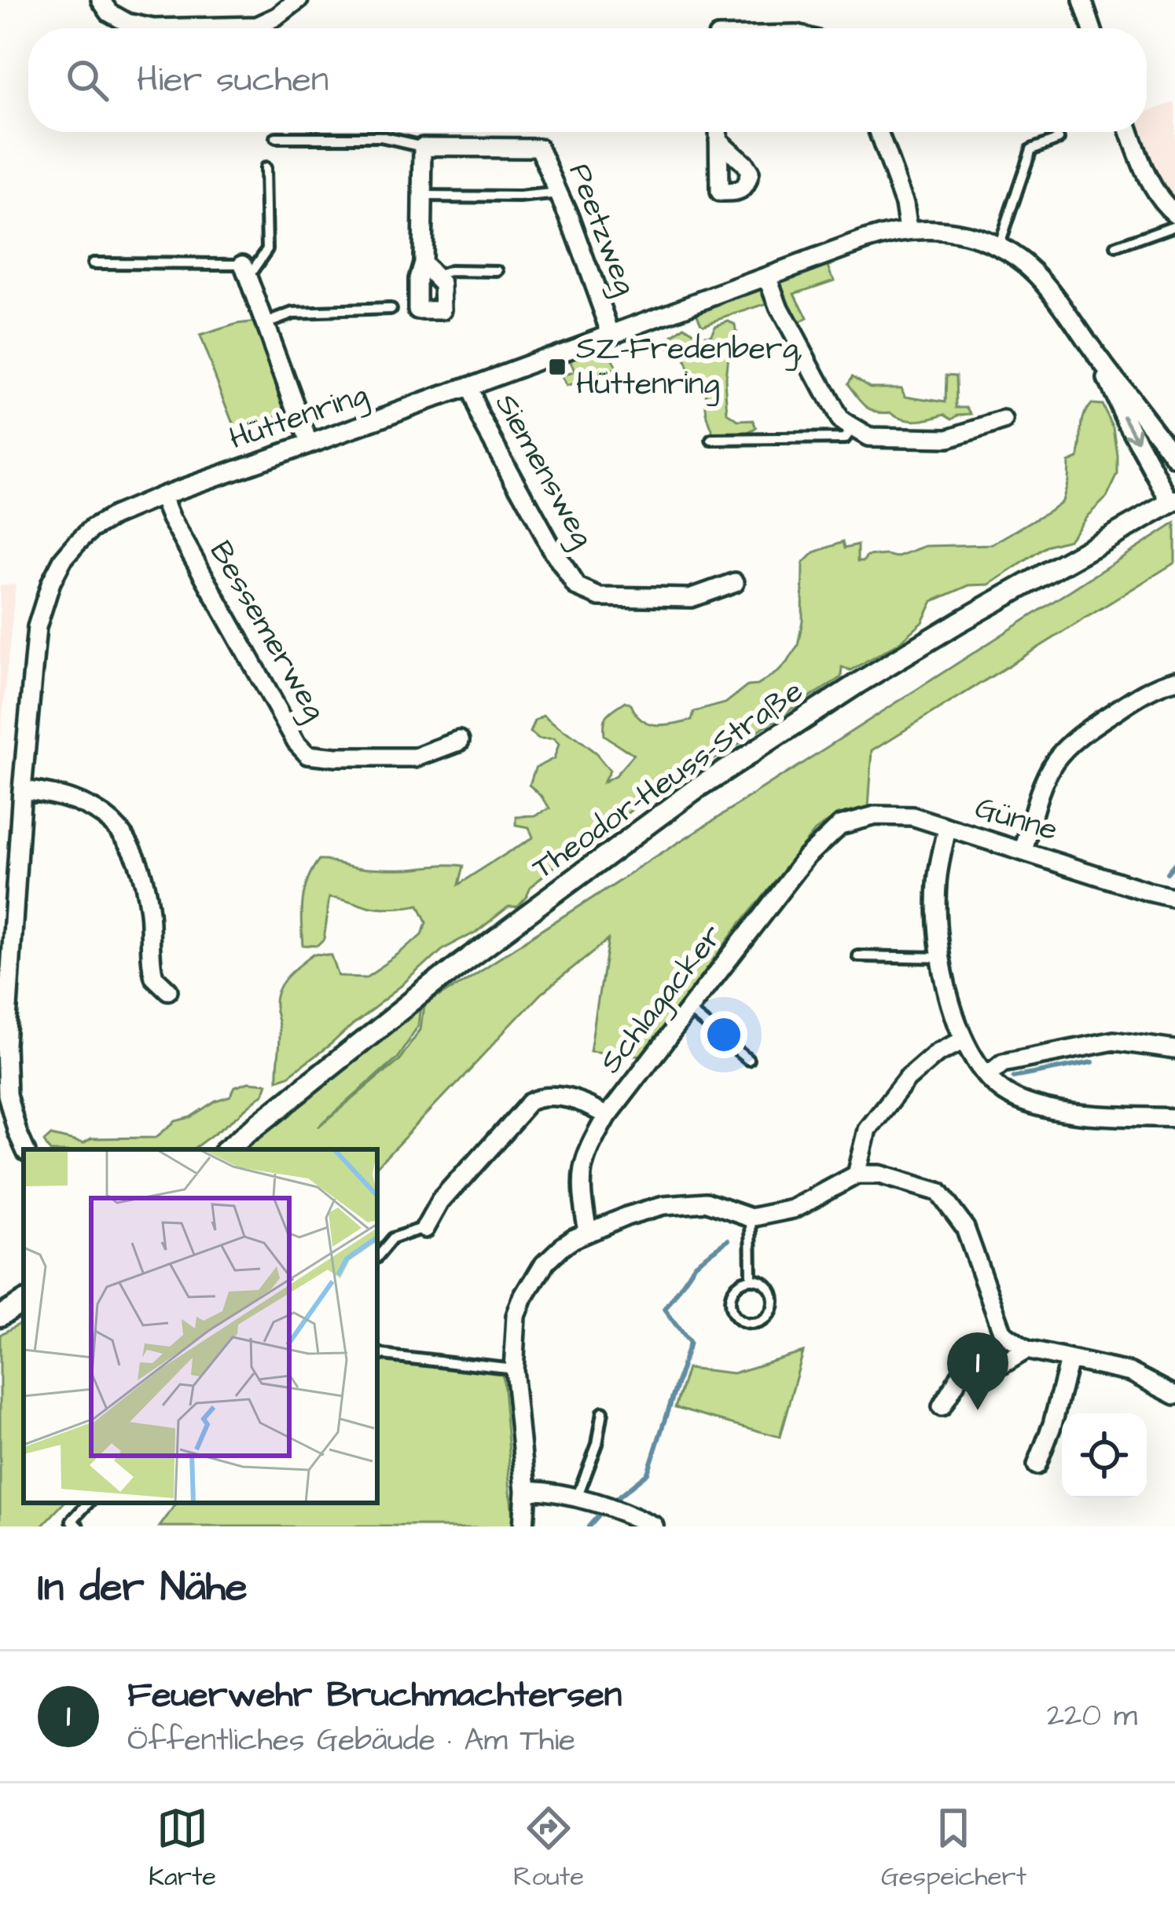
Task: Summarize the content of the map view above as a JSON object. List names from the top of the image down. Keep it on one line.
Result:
{"streets":{"street":["Peetzweg","Hüttenring","Siemensweg","Bessemerweg","Theodor-Heuss-Straße","Günne","Schlagacker"]},"crossings":[["Peetzweg","Hüttenring"],["Hüttenring","Siemensweg"],["Hüttenring","Bessemerweg"],["Hüttenring","Theodor-Heuss-Straße"],["Günne","Schlagacker"]],"places":{"transit":["SZ-Fredenberg, Hüttenring"]},"page":{"search":"Hier suchen","pins":"1","heading":"In der Nähe","list":[{"mark":"1","name":"Feuerwehr Bruchmachtersen","note":"Öffentliches Gebäude · Am Thie","value":"220 m"}],"nav":["Karte","Route","Gespeichert"]}}
